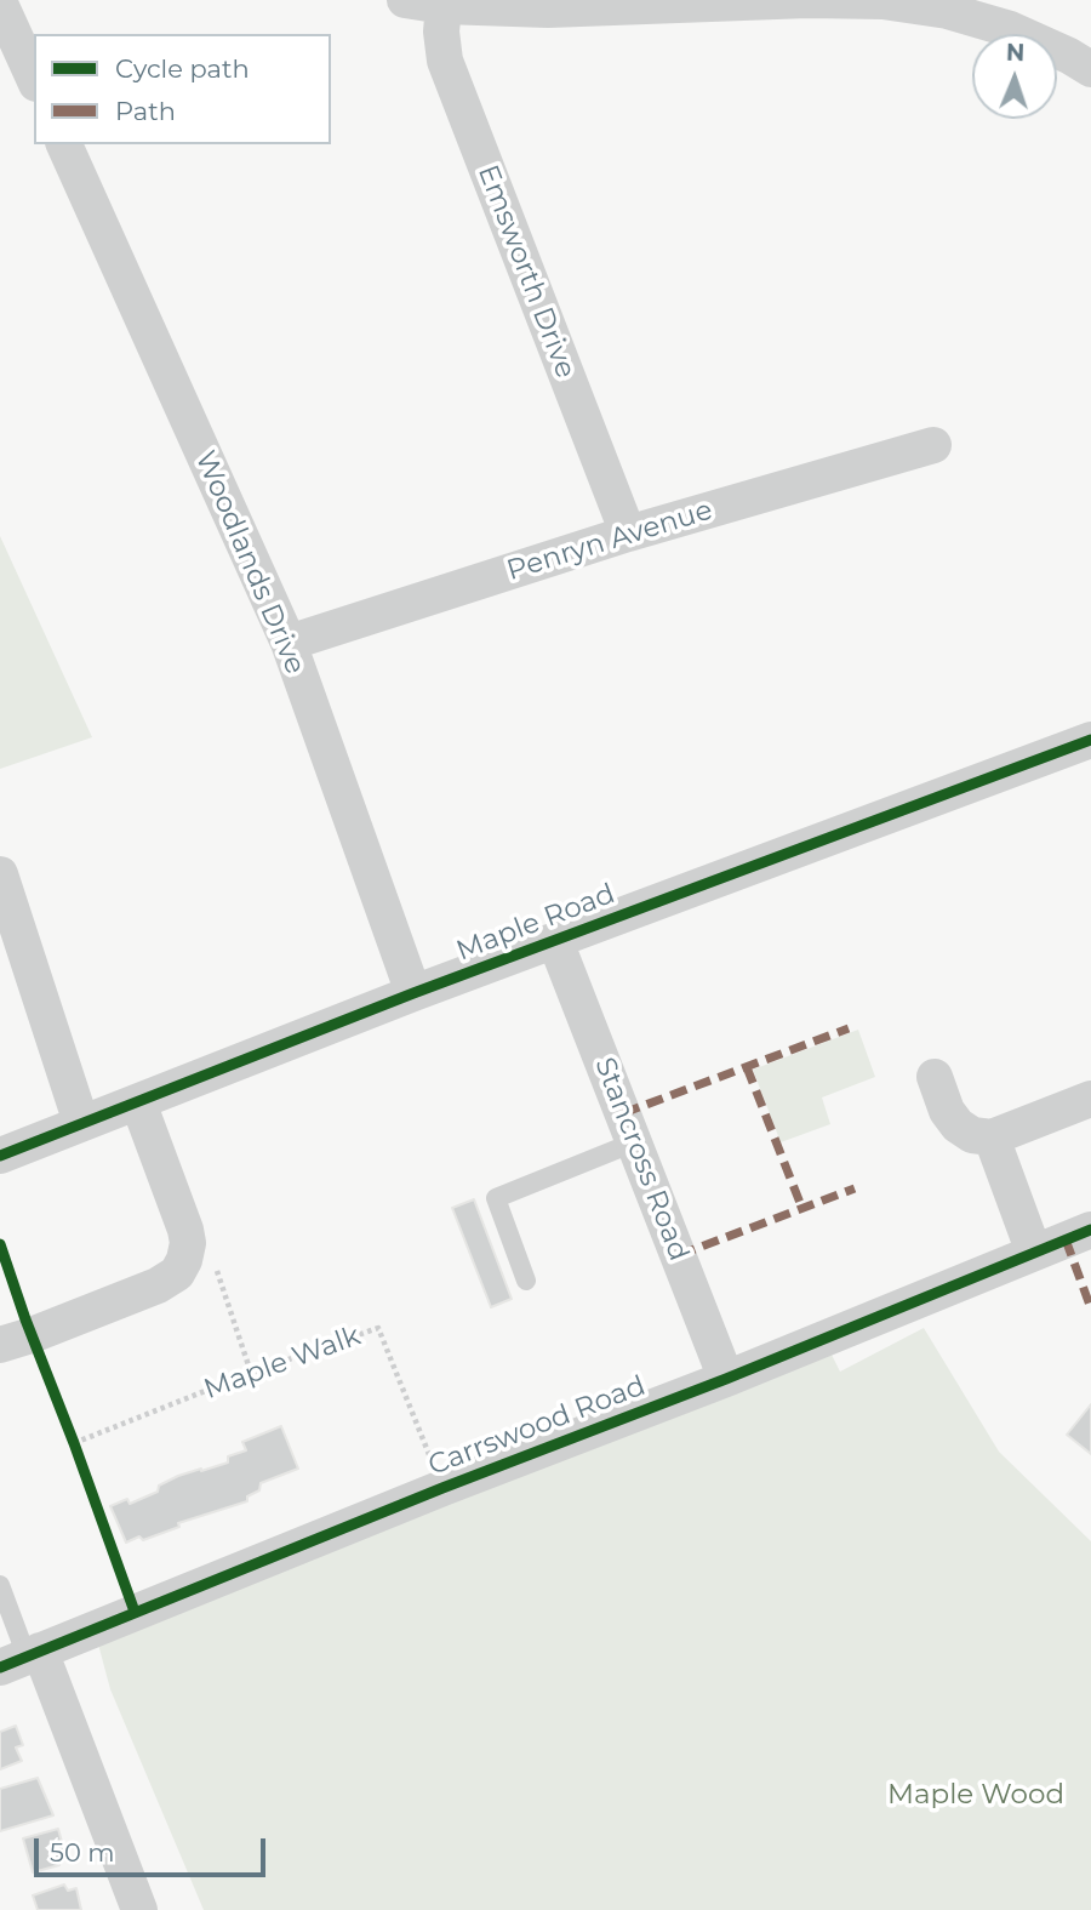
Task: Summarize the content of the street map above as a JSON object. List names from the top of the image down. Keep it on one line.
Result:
{"streets":{"street":["Emsworth Drive","Penryn Avenue","Woodlands Drive","Maple Road","Stancross Road","Carrswood Road"],"path":["Maple Walk"]},"crossings":[["Emsworth Drive","Penryn Avenue"],["Penryn Avenue","Woodlands Drive"],["Woodlands Drive","Maple Road"],["Maple Road","Stancross Road"],["Stancross Road","Carrswood Road"],["Maple Walk","Carrswood Road"]],"parks":["Maple Wood"],"legend":["Cycle path","Path"],"scale_bar":"50 m","north":"top"}
